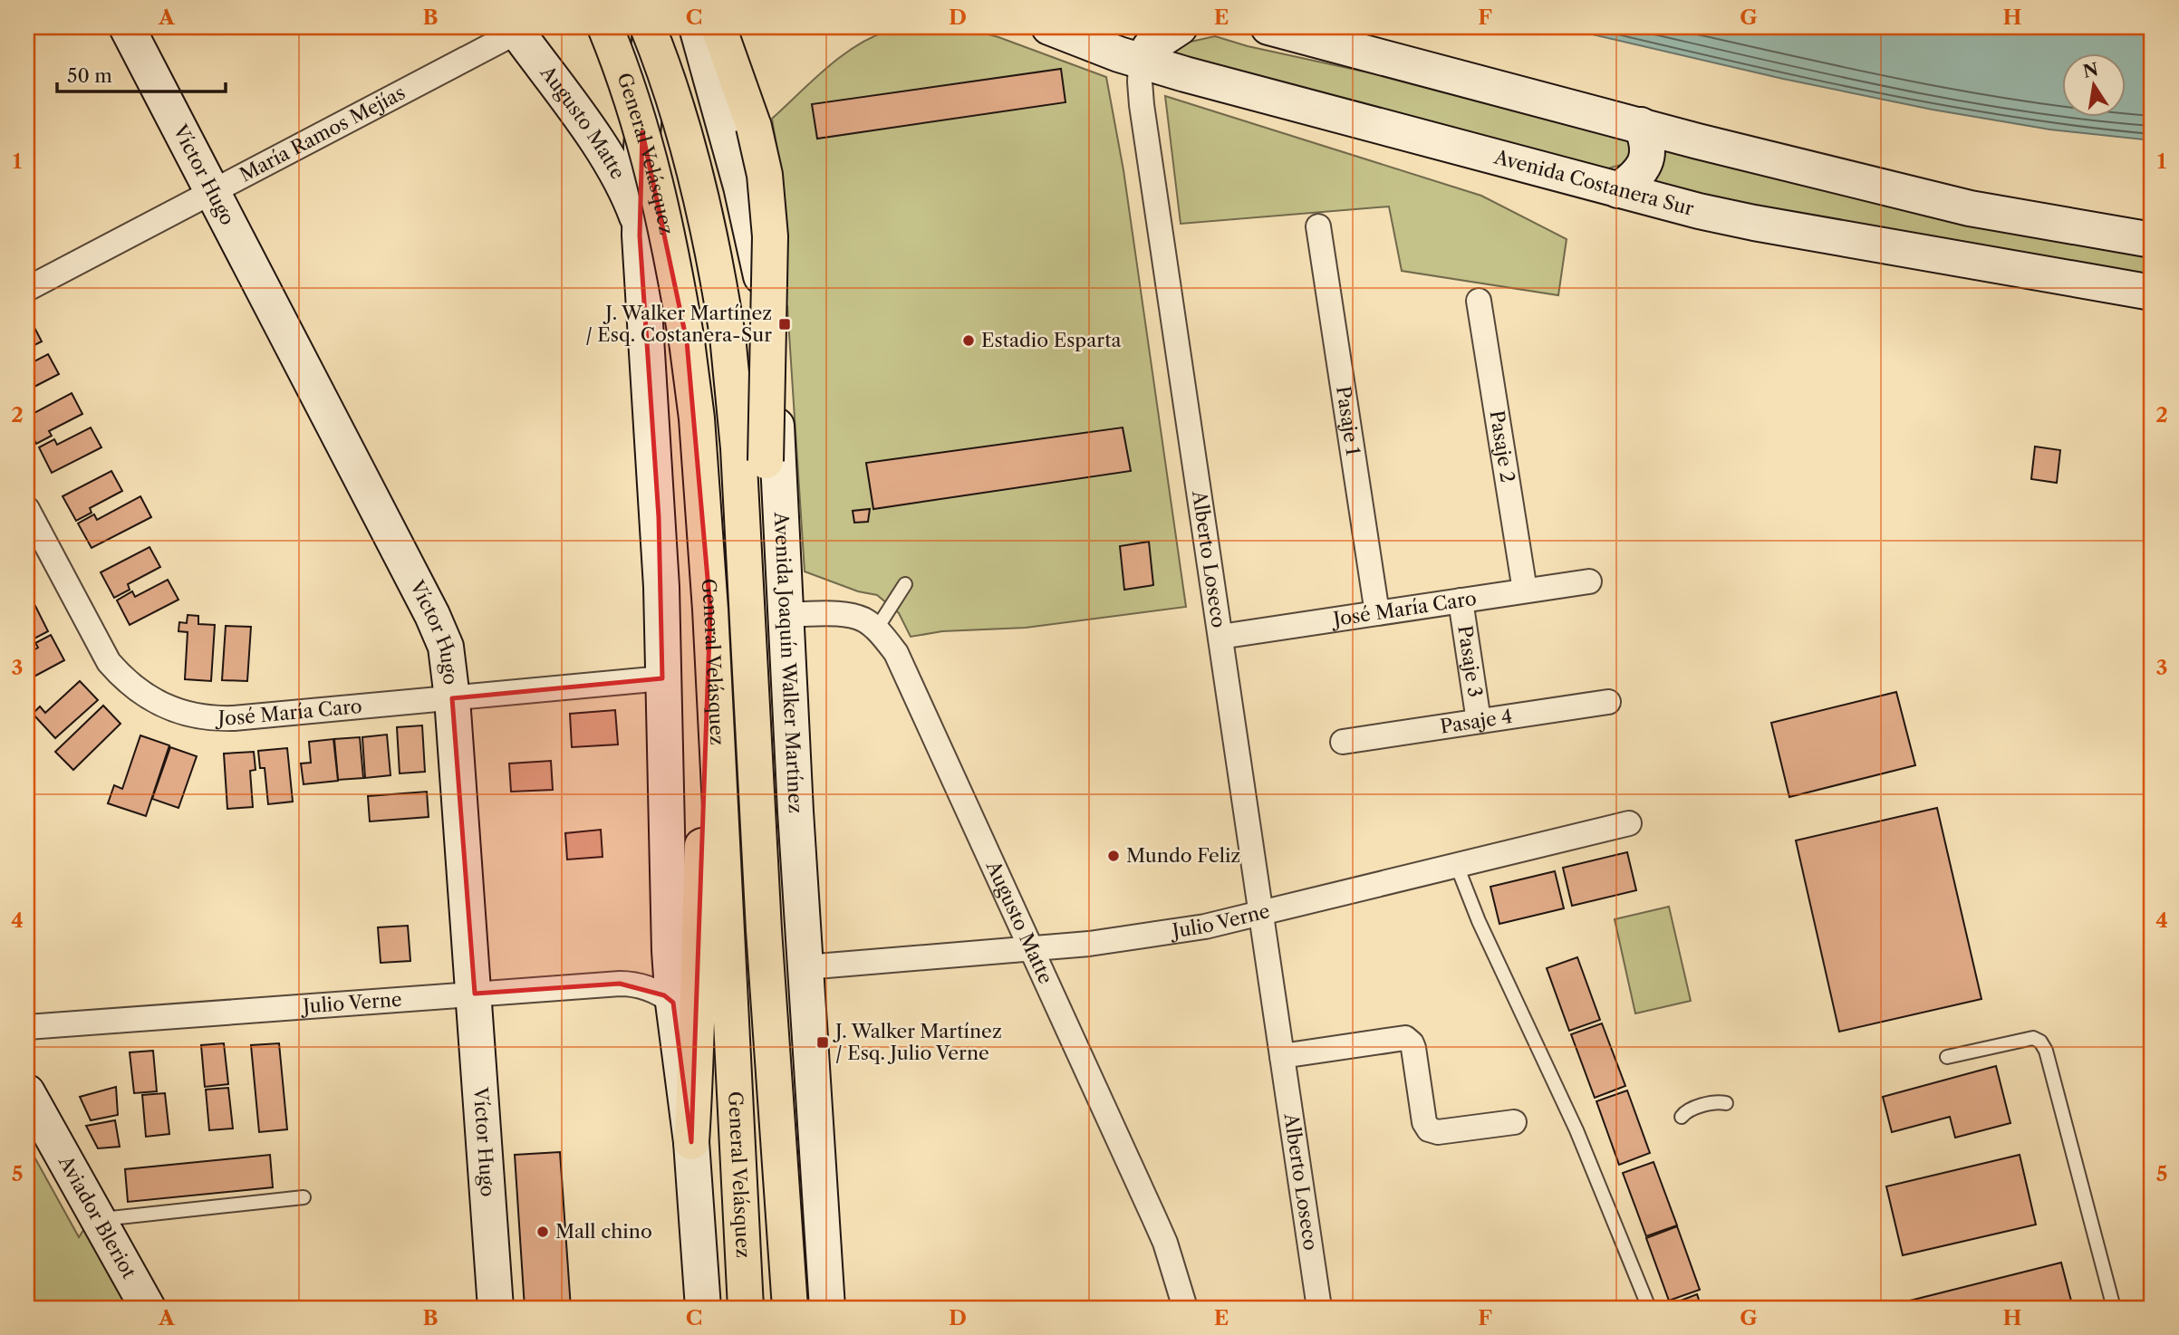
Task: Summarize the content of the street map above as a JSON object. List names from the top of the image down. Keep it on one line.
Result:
{"streets":{"highway":["General Velásquez"],"main road":["Augusto Matte","Víctor Hugo","Avenida Costanera Sur","Avenida Joaquín Walker Martínez","Aviador Bleriot"],"street":["María Ramos Mejías","Pasaje 1","Pasaje 2","Alberto Loseco","José María Caro","Pasaje 3","Pasaje 4","Julio Verne"]},"crossings":[["Augusto Matte","María Ramos Mejías"],["Augusto Matte","Avenida Joaquín Walker Martínez"],["Augusto Matte","Julio Verne"],["María Ramos Mejías","Víctor Hugo"],["Víctor Hugo","José María Caro"],["Víctor Hugo","Julio Verne"],["Avenida Costanera Sur","Alberto Loseco"],["Pasaje 1","José María Caro"],["Pasaje 2","José María Caro"],["Alberto Loseco","José María Caro"],["Alberto Loseco","Julio Verne"],["José María Caro","Pasaje 3"],["Pasaje 3","Pasaje 4"],["Avenida Joaquín Walker Martínez","Julio Verne"]],"places":{"transit":["J. Walker Martínez / Esq. Costanera-Sur","J. Walker Martínez / Esq. Julio Verne"],"other":["Estadio Esparta","Mundo Feliz","Mall chino"]},"scale_bar":"50 m","north":"top","grid":{"columns":["A","B","C","D","E","F","G","H"],"rows":["1","2","3","4","5"]}}
